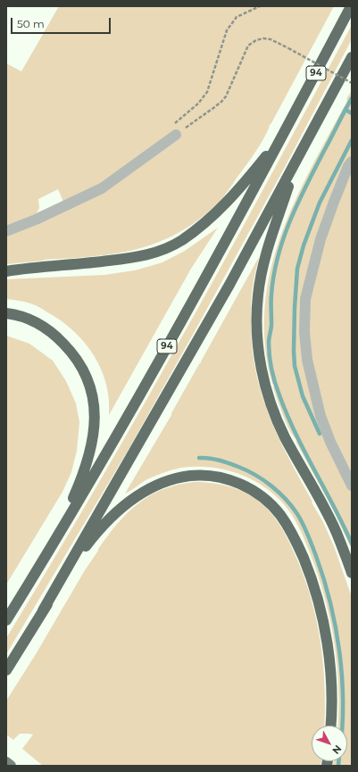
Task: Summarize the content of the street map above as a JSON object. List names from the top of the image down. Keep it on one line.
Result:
{"streets":{"highway":["94"]},"scale_bar":"50 m","north":"bottom right"}
